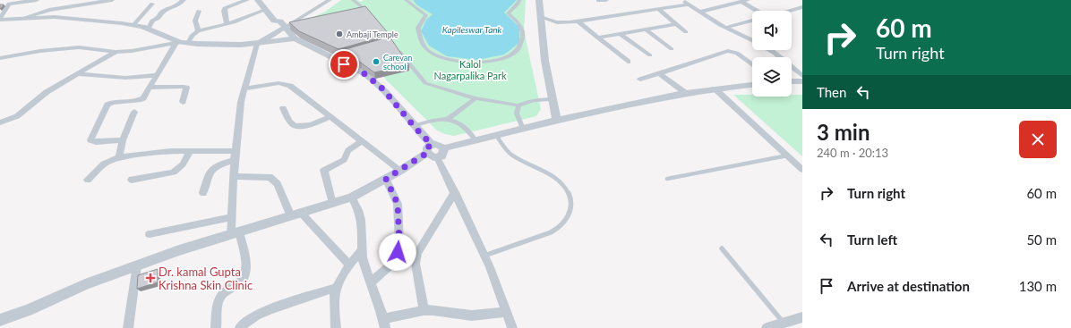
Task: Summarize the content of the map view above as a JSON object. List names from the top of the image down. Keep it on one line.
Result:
{"water":["Kapileswar Tank"],"parks":["Kalol Nagarpalika Park"],"places":{"other":["Ambaji Temple","Carevan school"],"health":["Dr. kamal Gupta Krishna Skin Clinic"]},"page":{"turn":["60 m","Turn right"],"then":"Then","heading":["3 min","240 m · 20:13"],"list":[{"name":"Turn right","value":"60 m"},{"name":"Turn left","value":"50 m"},{"name":"Arrive at destination","value":"130 m"}]}}
